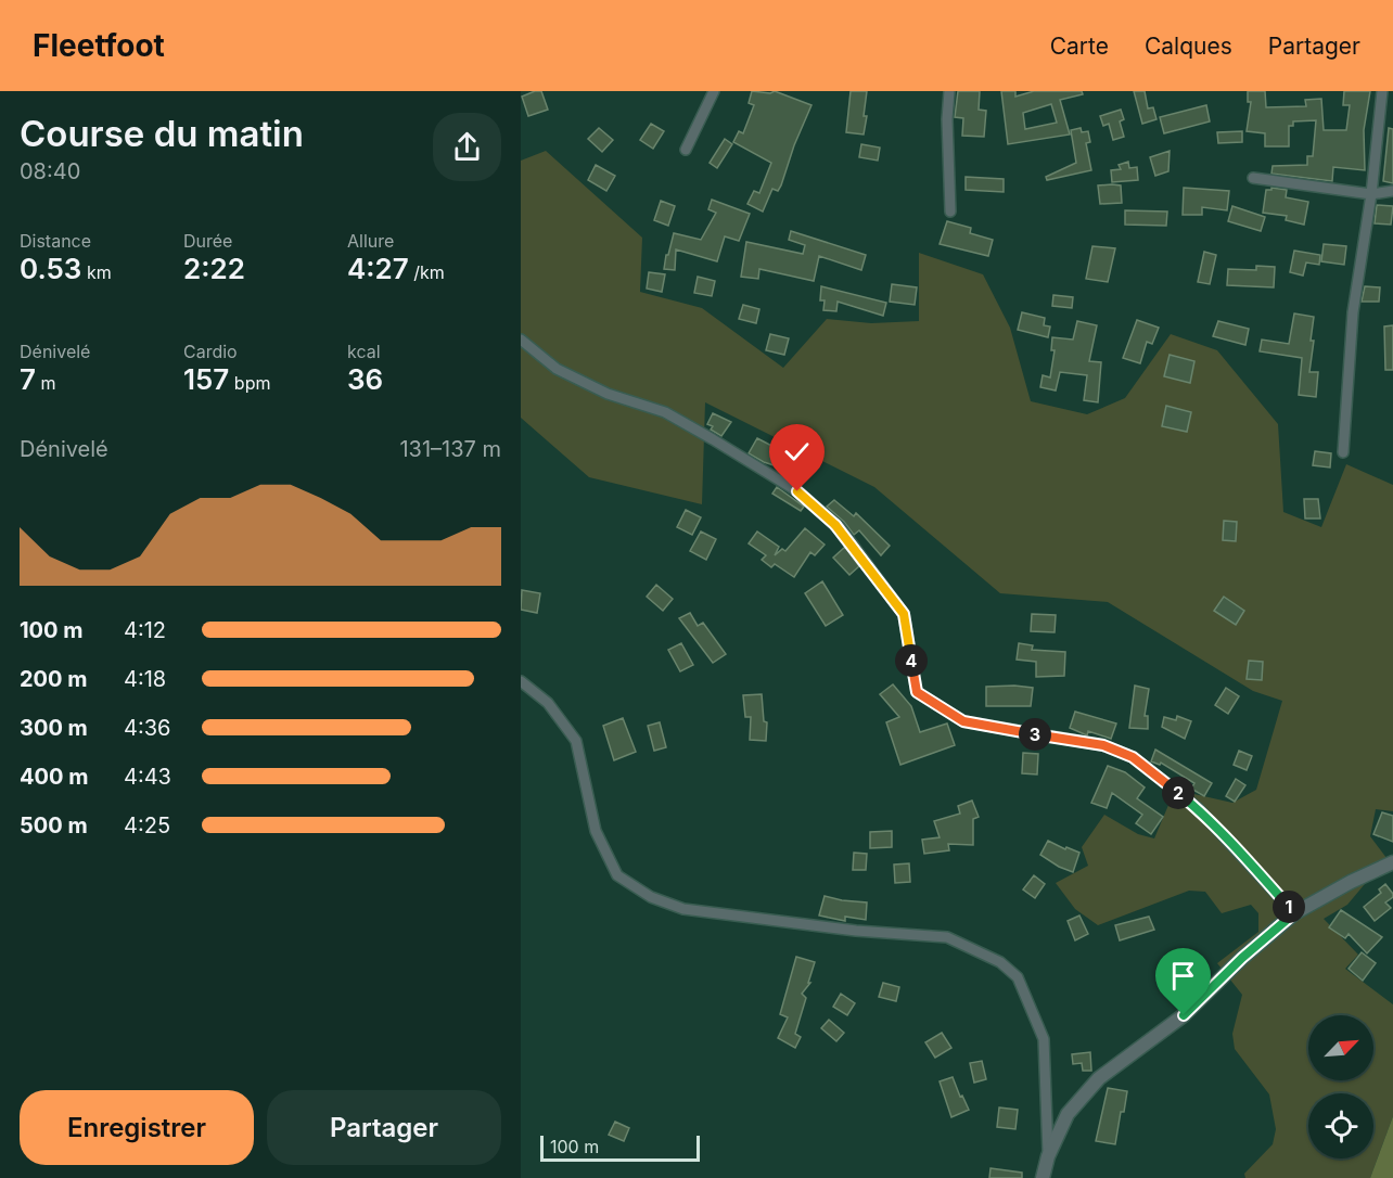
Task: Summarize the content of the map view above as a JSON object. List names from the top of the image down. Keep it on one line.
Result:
{"scale_bar":"100 m","north":"top right","page":{"header":"Fleetfoot","nav":["Carte","Calques","Partager"],"heading":["Course du matin","08:40"],"stats":[["Distance","0.53 km"],["Durée","2:22"],["Allure","4:27 /km"],["Dénivelé","7 m"],["Cardio","157 bpm"],["kcal","36"]],"chart":["Dénivelé","131–137 m"],"list":[{"name":"100 m","note":"4:12"},{"name":"200 m","note":"4:18"},{"name":"300 m","note":"4:36"},{"name":"400 m","note":"4:43"},{"name":"500 m","note":"4:25"}],"pins":["4","3","2","1"],"buttons":["Enregistrer","Partager"],"scale":"100 m"}}
